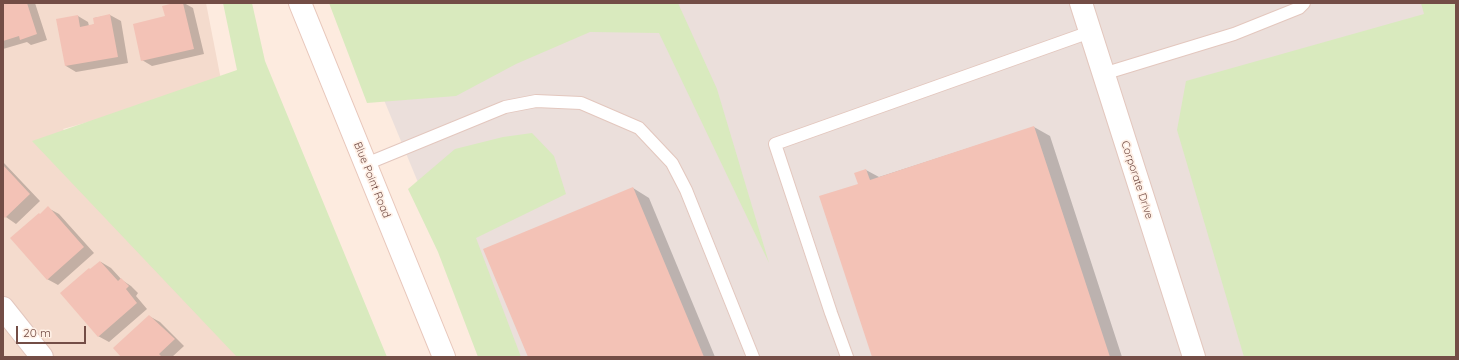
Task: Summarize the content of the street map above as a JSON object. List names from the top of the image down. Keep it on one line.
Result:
{"streets":{"street":["Blue Point Road","Corporate Drive"]},"scale_bar":"20 m"}
